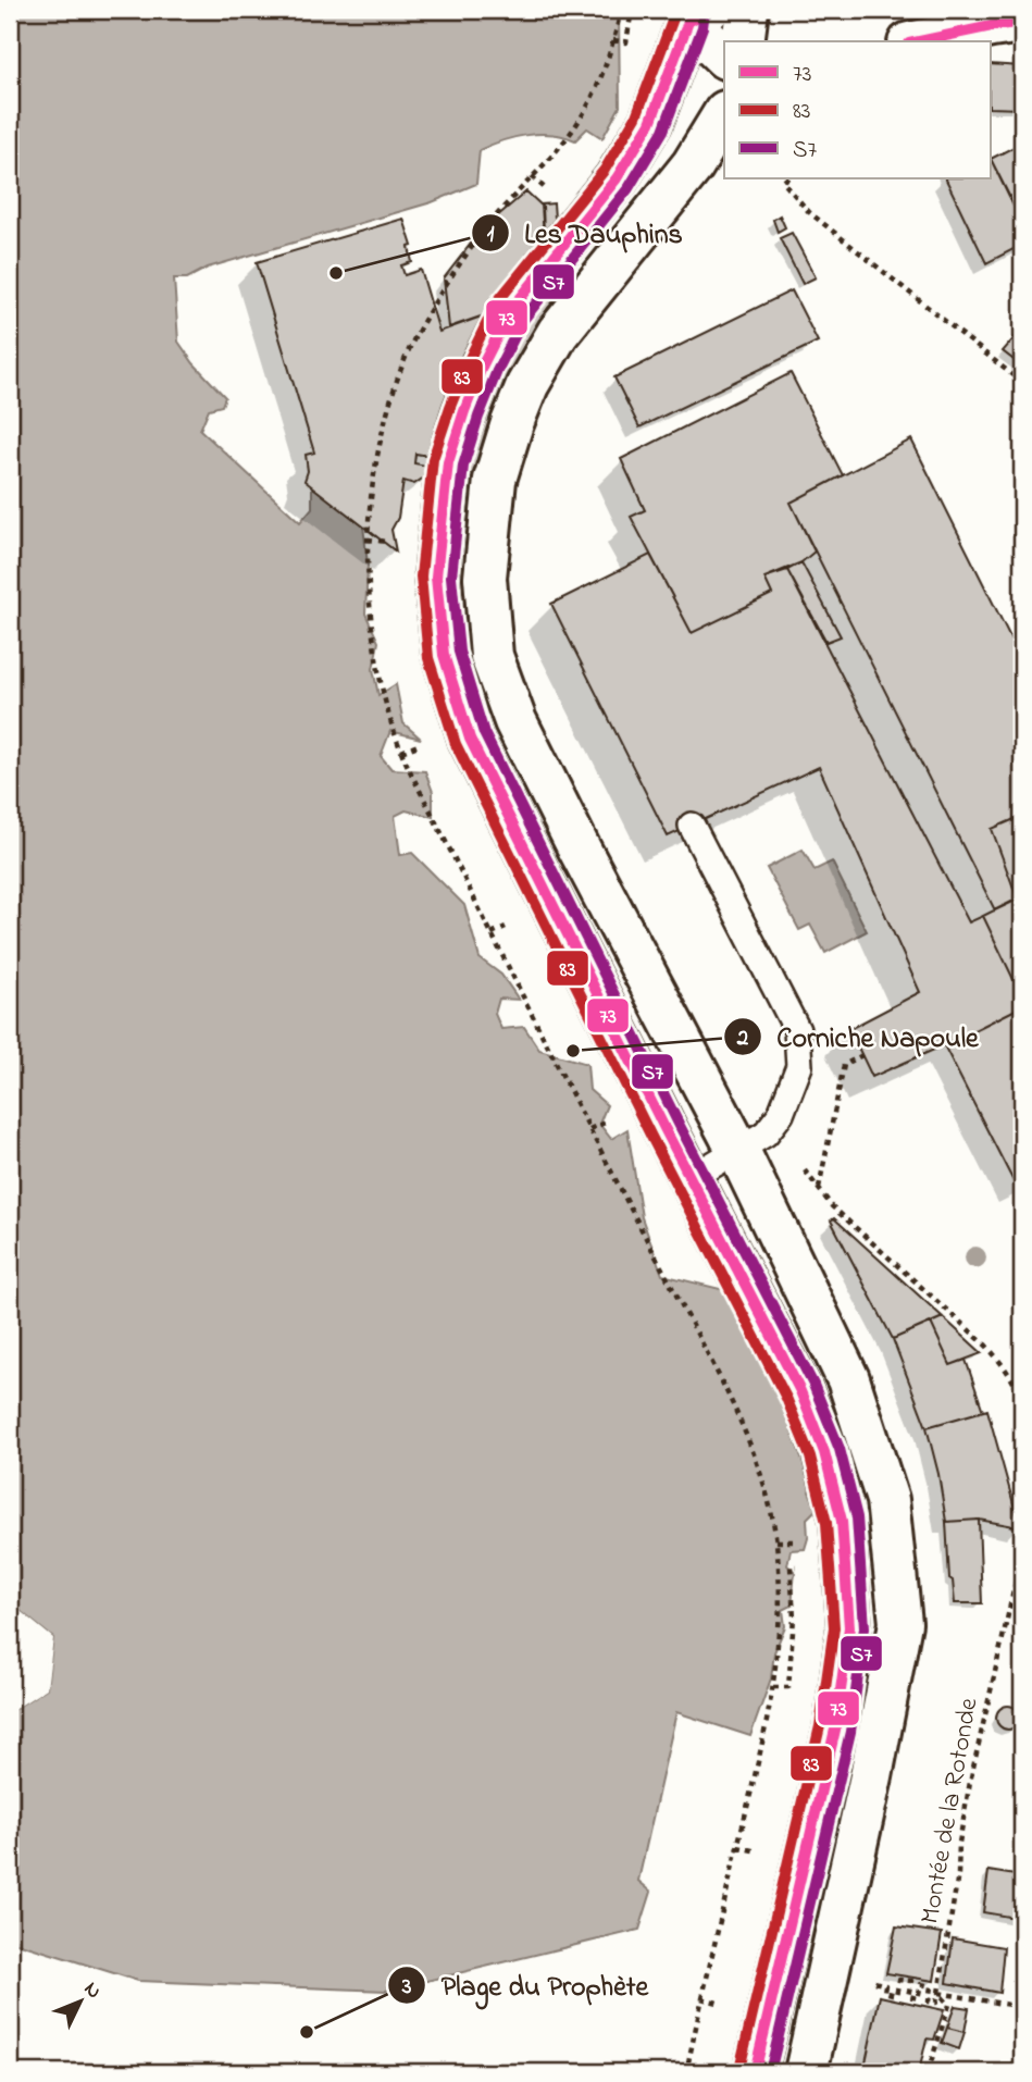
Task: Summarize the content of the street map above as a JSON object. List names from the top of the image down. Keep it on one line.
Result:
{"streets":{"path":["Montée de la Rotonde"]},"places":["Les Dauphins","Corniche Napoule","Plage du Prophète"],"lines":["transit line 73","transit line 83","transit line S7"],"legend":["73","83","S7"],"north":"top right"}
